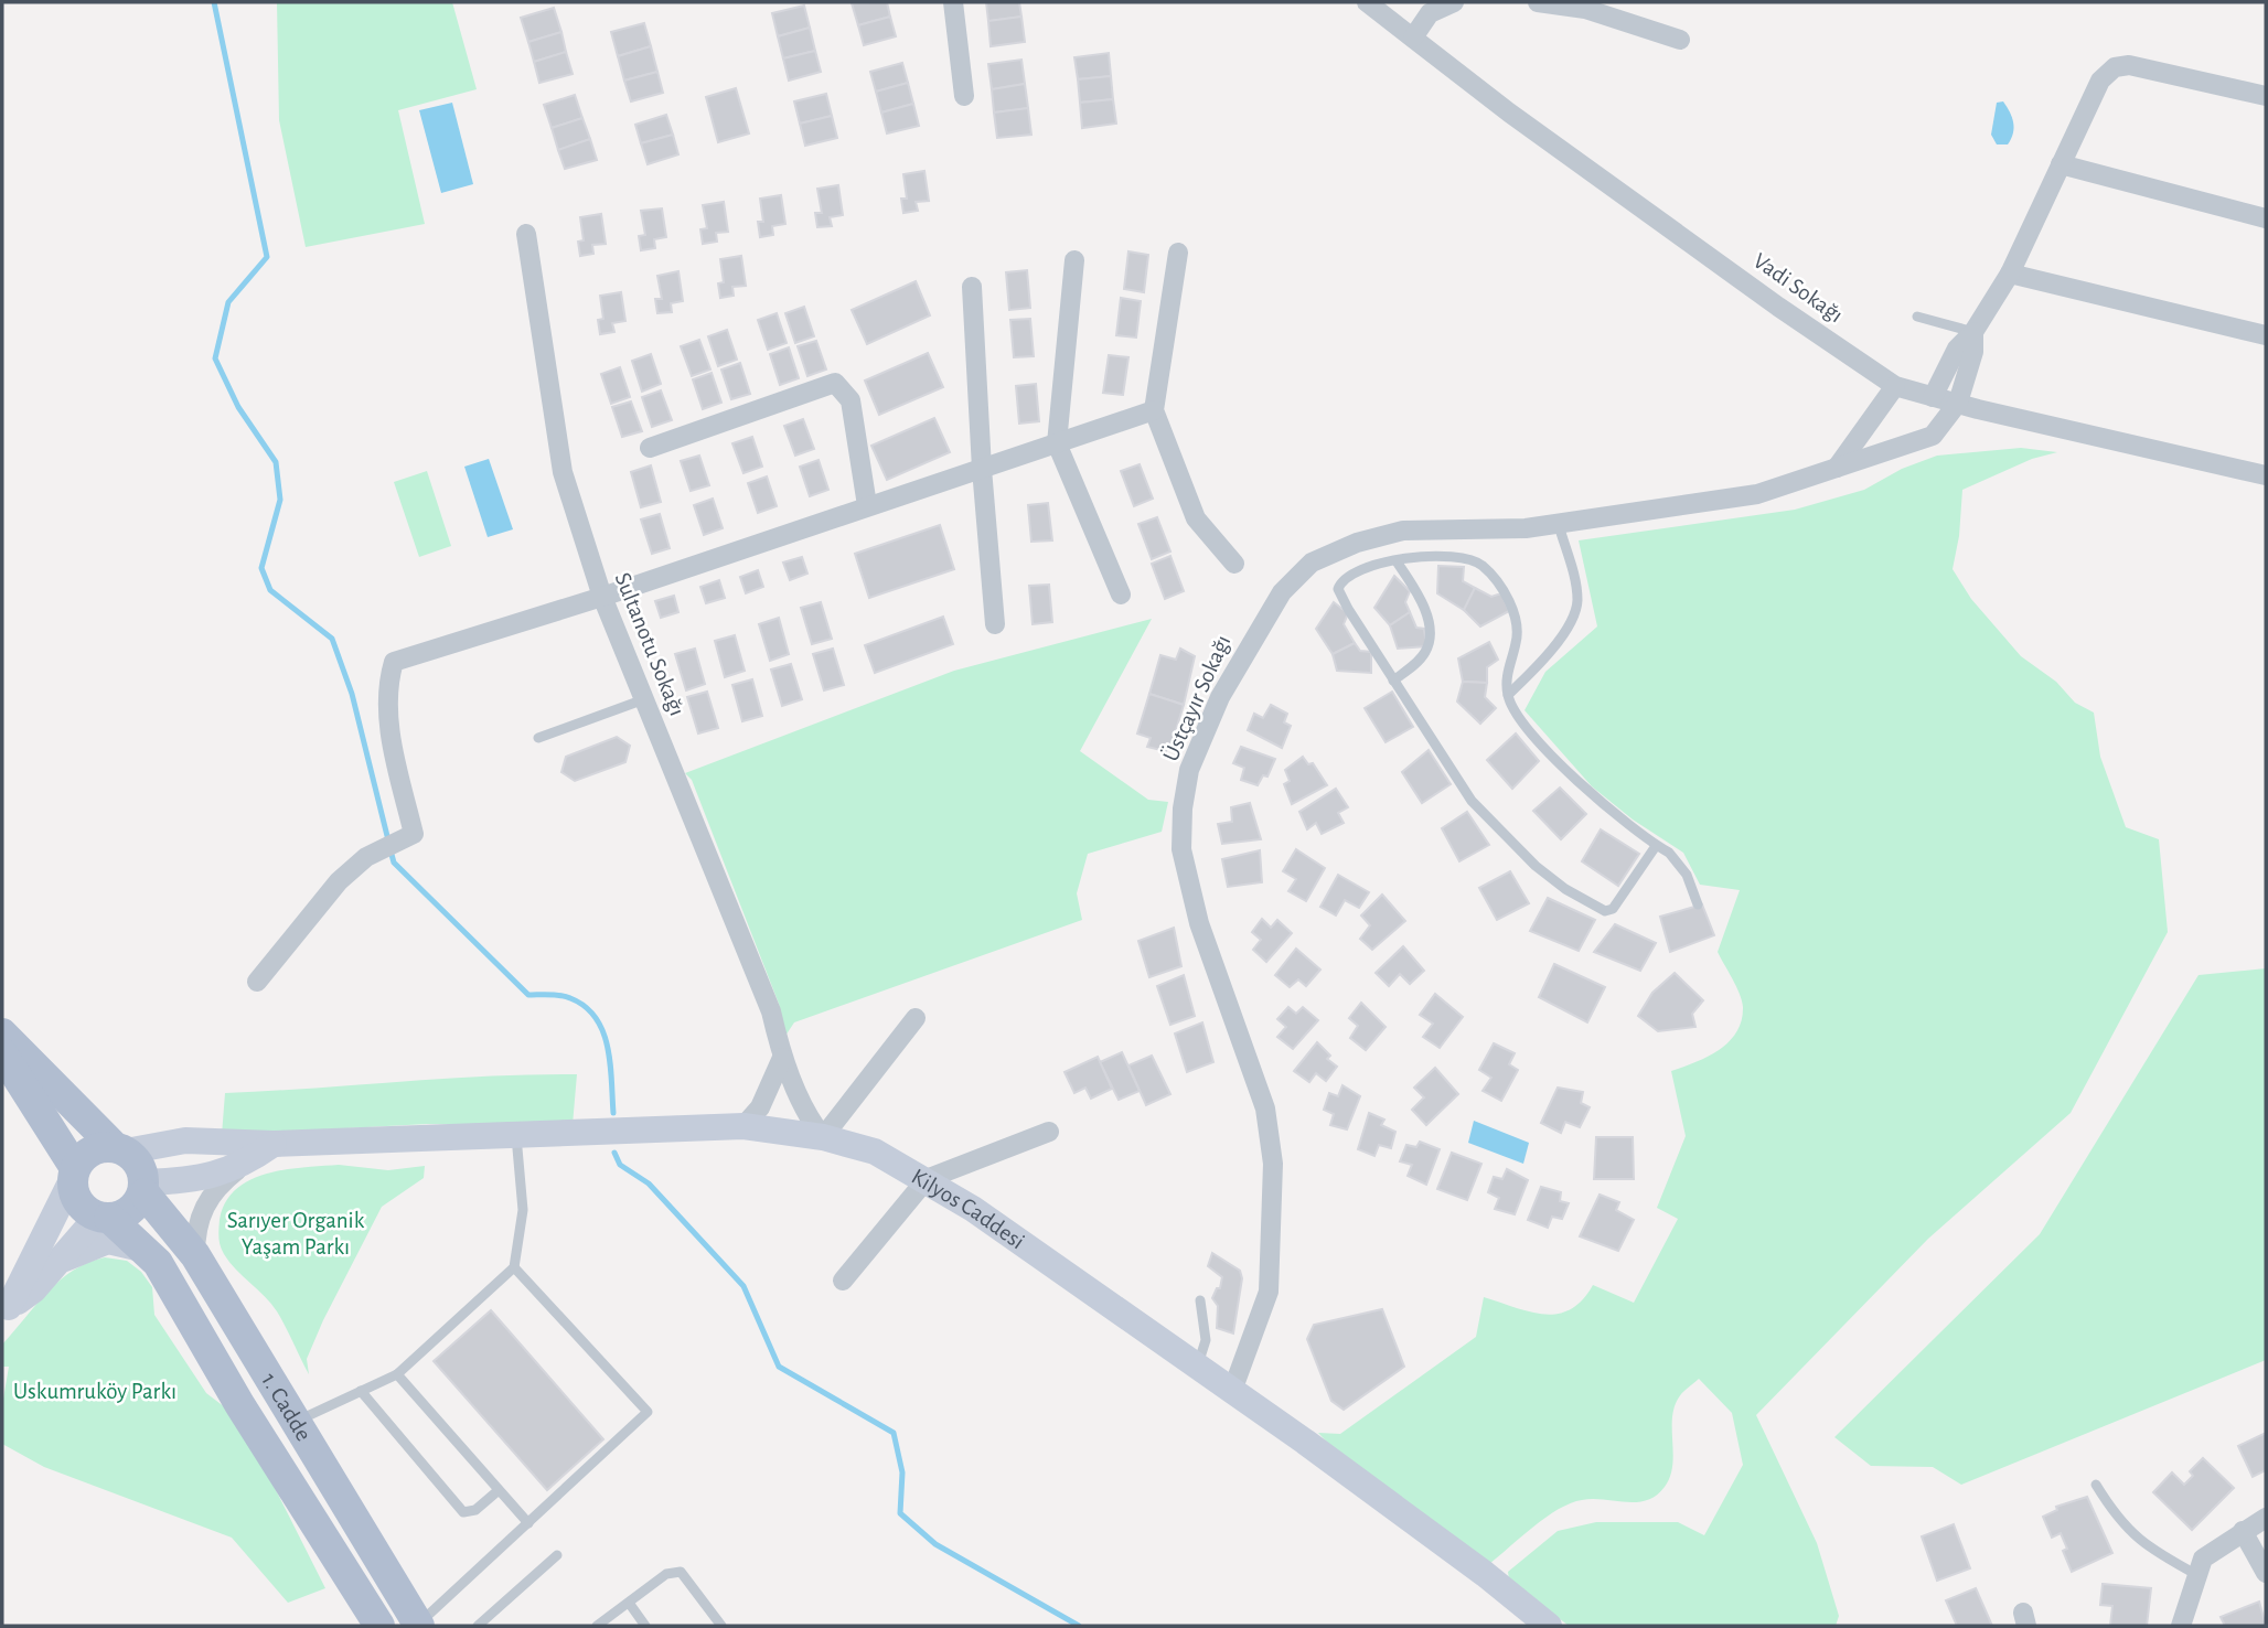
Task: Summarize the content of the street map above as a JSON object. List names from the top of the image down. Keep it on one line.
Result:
{"streets":{"main road":["1. Cadde"],"street":["Vadi Sokağı","Sultanotu Sokağı","Üstçayır Sokağı","Kilyos Caddesi"]},"crossings":[["Vadi Sokağı","Üstçayır Sokağı"],["Sultanotu Sokağı","Kilyos Caddesi"],["Üstçayır Sokağı","Kilyos Caddesi"],["Kilyos Caddesi","1. Cadde"]],"parks":["Sarıyer Organik Yaşam Parkı","Uskumruköy Parkı"]}
